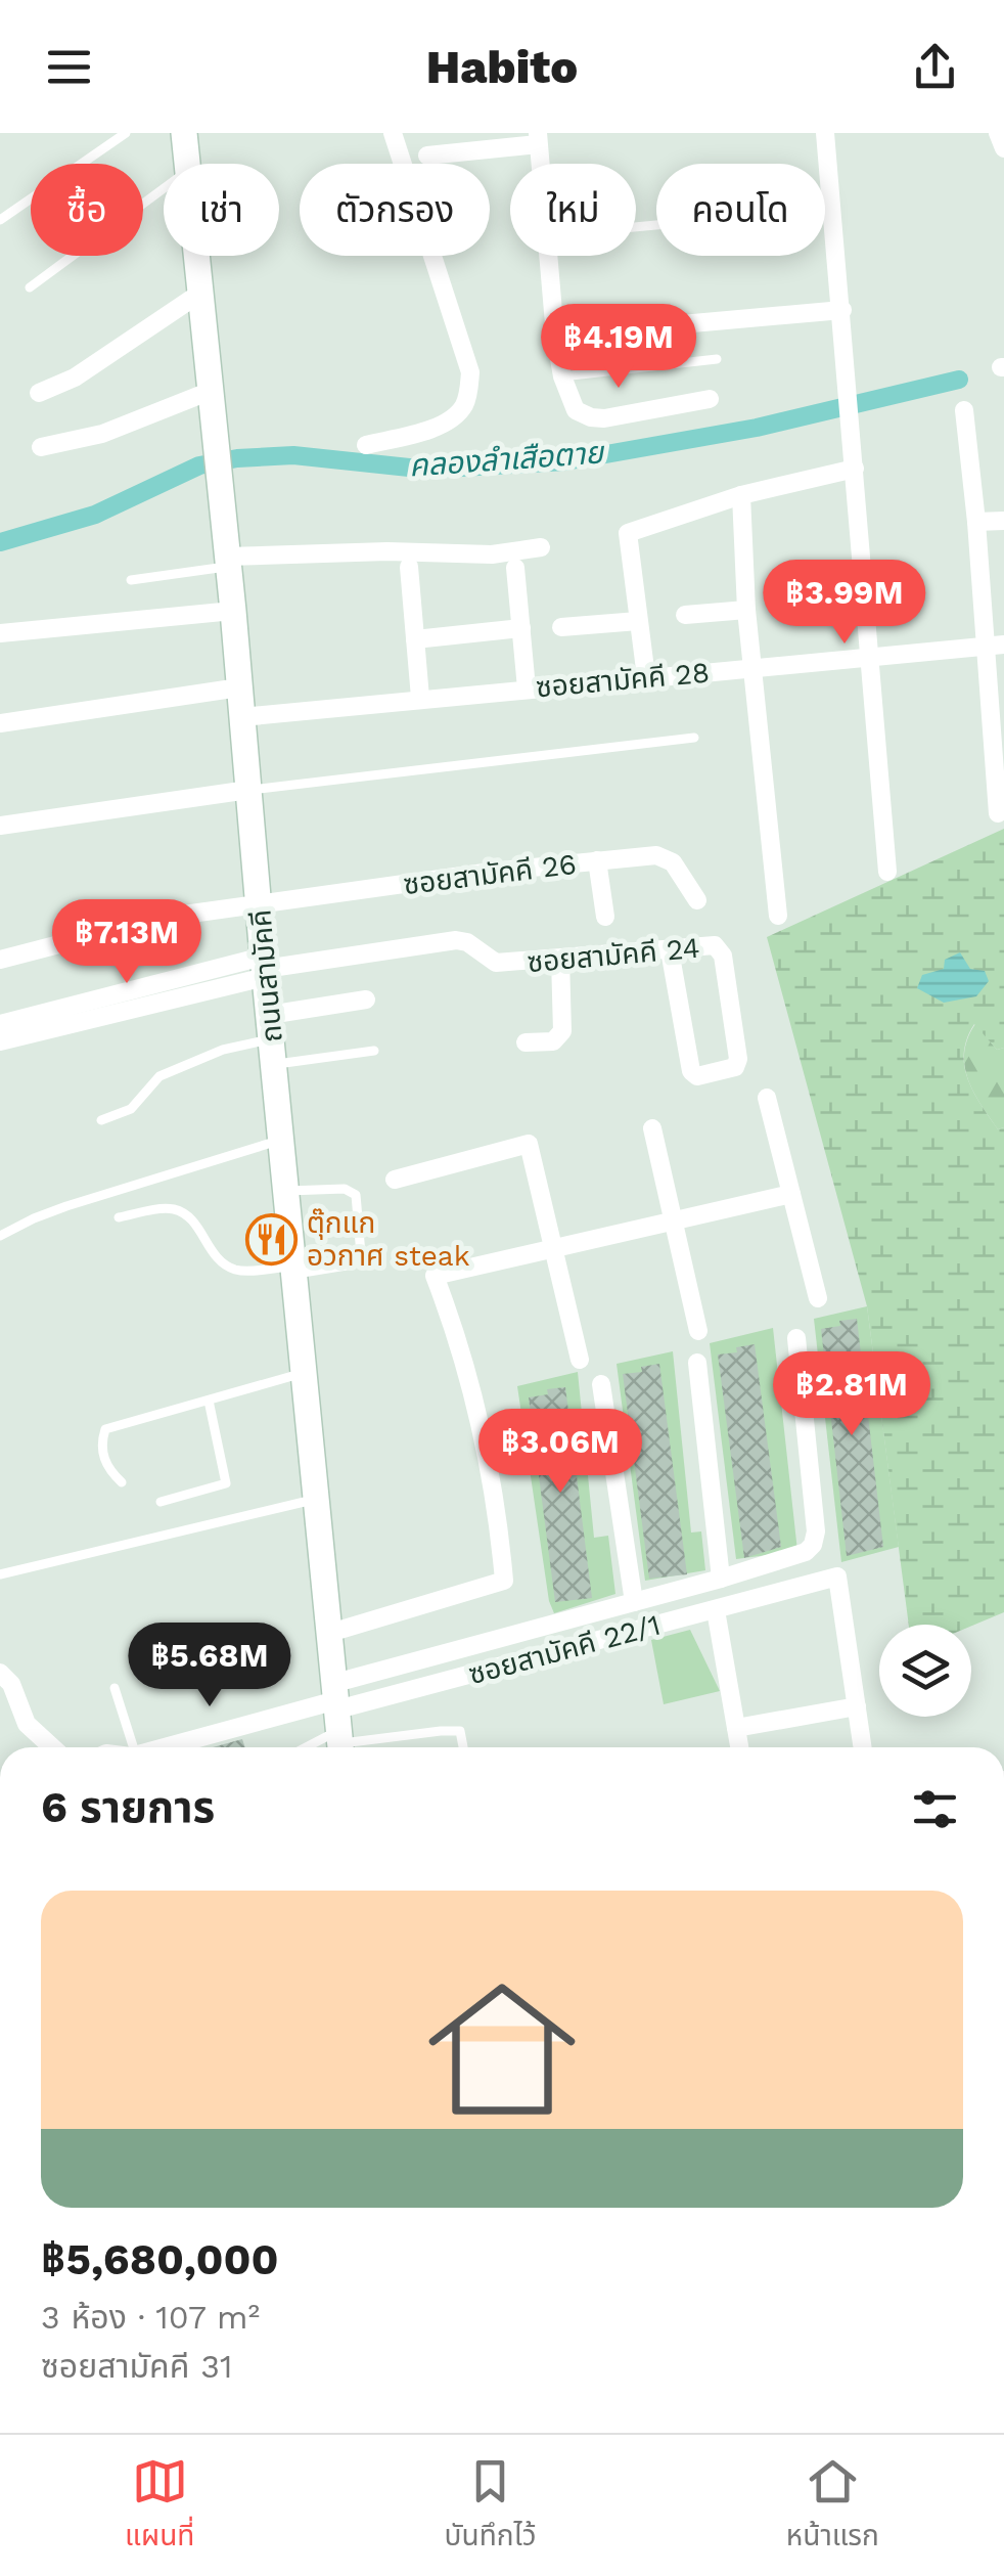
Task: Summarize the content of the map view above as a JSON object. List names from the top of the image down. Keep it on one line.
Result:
{"streets":{"main road":["ถนนสามัคคี"],"street":["ซอยสามัคคี 28","ซอยสามัคคี 26","ซอยสามัคคี 24","ซอยสามัคคี 22/1"]},"crossings":[["ซอยสามัคคี 28","ถนนสามัคคี"],["ซอยสามัคคี 26","ถนนสามัคคี"],["ซอยสามัคคี 24","ถนนสามัคคี"],["ถนนสามัคคี","ซอยสามัคคี 22/1"]],"water":["คลองลำเสือตาย"],"places":{"restaurant":["ตุ๊กแก อวกาศ steak"]},"page":{"header":"Habito","chip":["ซื้อ","เช่า","ตัวกรอง","ใหม่","คอนโด"],"price":["฿4.19M","฿3.99M","฿7.13M","฿2.81M","฿3.06M","฿5.68M"],"heading":"6 รายการ","list":[{"name":"฿5,680,000","note":"3 ห้อง · 107 m² · ซอยสามัคคี 31"}],"tabs":["แผนที่","บันทึกไว้","หน้าแรก"]}}
